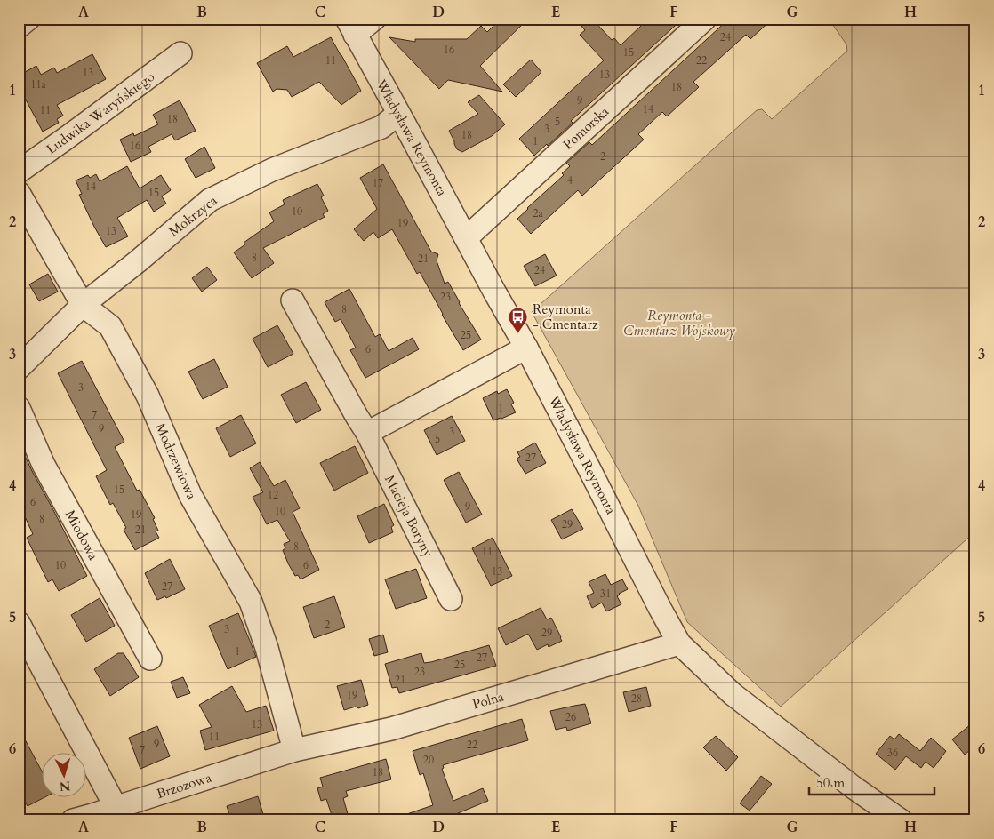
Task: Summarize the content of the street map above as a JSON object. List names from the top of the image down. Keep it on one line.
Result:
{"streets":{"street":["Ludwika Waryńskiego","Pomorska","Władysława Reymonta","Mokrzyca","Modrzewiowa","Macieja Boryny","Miodowa","Polna","Brzozowa"]},"crossings":[["Pomorska","Władysława Reymonta"],["Władysława Reymonta","Mokrzyca"],["Władysława Reymonta","Polna"],["Mokrzyca","Modrzewiowa"],["Modrzewiowa","Polna"],["Modrzewiowa","Brzozowa"],["Polna","Brzozowa"]],"parks":["Reymonta - Cmentarz Wojskowy"],"places":{"bus stop":["Reymonta - Cmentarz"]},"house_numbers":["24","16","15","11","22","13","13","11a","18","9","14","11","18","5","3","18","1","16","2","4","17","14","15","10","2a","19","13","8","21","24","23","8","25","6","3","1","7","9","3","5","27","15","12","6","9","10","19","8","29","21","8","11","10","6","13","27","31","2","3","29","1","27","25","23","21","19","28","26","13","11","9","22","7","36","20","18"],"scale_bar":"50 m","north":"bottom","grid":{"columns":["A","B","C","D","E","F","G","H"],"rows":["1","2","3","4","5","6"]}}
